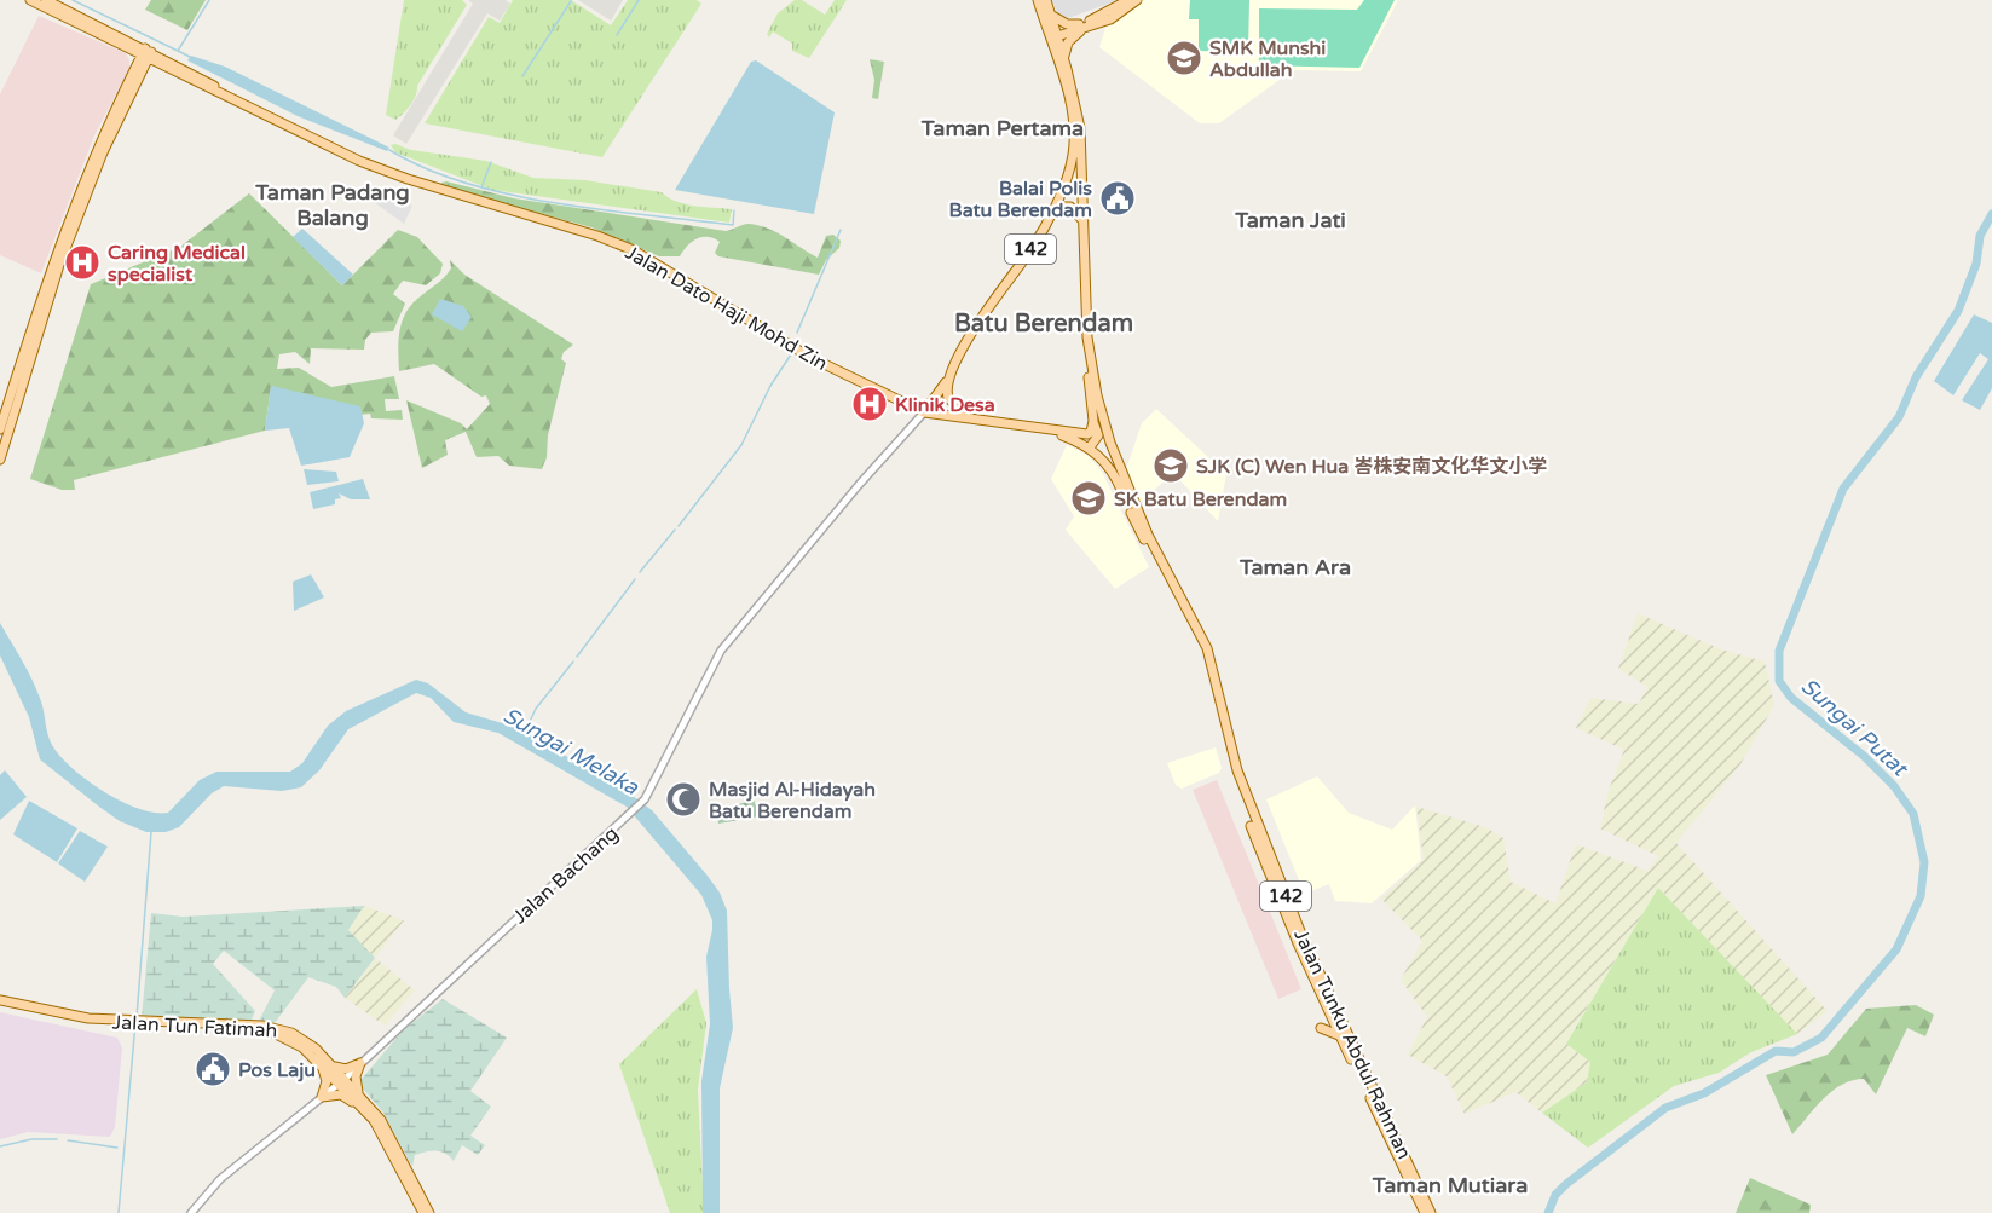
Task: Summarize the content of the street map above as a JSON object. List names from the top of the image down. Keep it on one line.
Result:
{"streets":{"main road":["142","Jalan Dato Haji Mohd Zin","Jalan Bachang","Jalan Tun Fatimah","Jalan Tunku Abdul Rahman"]},"crossings":[["142","Jalan Bachang"],["142","Jalan Tunku Abdul Rahman"],["Jalan Dato Haji Mohd Zin","Jalan Bachang"],["Jalan Bachang","Jalan Tun Fatimah"]],"districts":["Taman Pertama","Taman Padang Balang","Taman Jati","Batu Berendam","Taman Ara","Taman Mutiara"],"water":["Sungai Putat","Sungai Melaka"],"places":{"school or university":["SMK Munshi Abdullah","SJK (C) Wen Hua 峇株安南文化华文小学","SK Batu Berendam"],"public building":["Balai Polis Batu Berendam","Pos Laju"],"hospital":["Caring Medical specialist","Klinik Desa"],"mosque":["Masjid Al-Hidayah Batu Berendam"]}}
